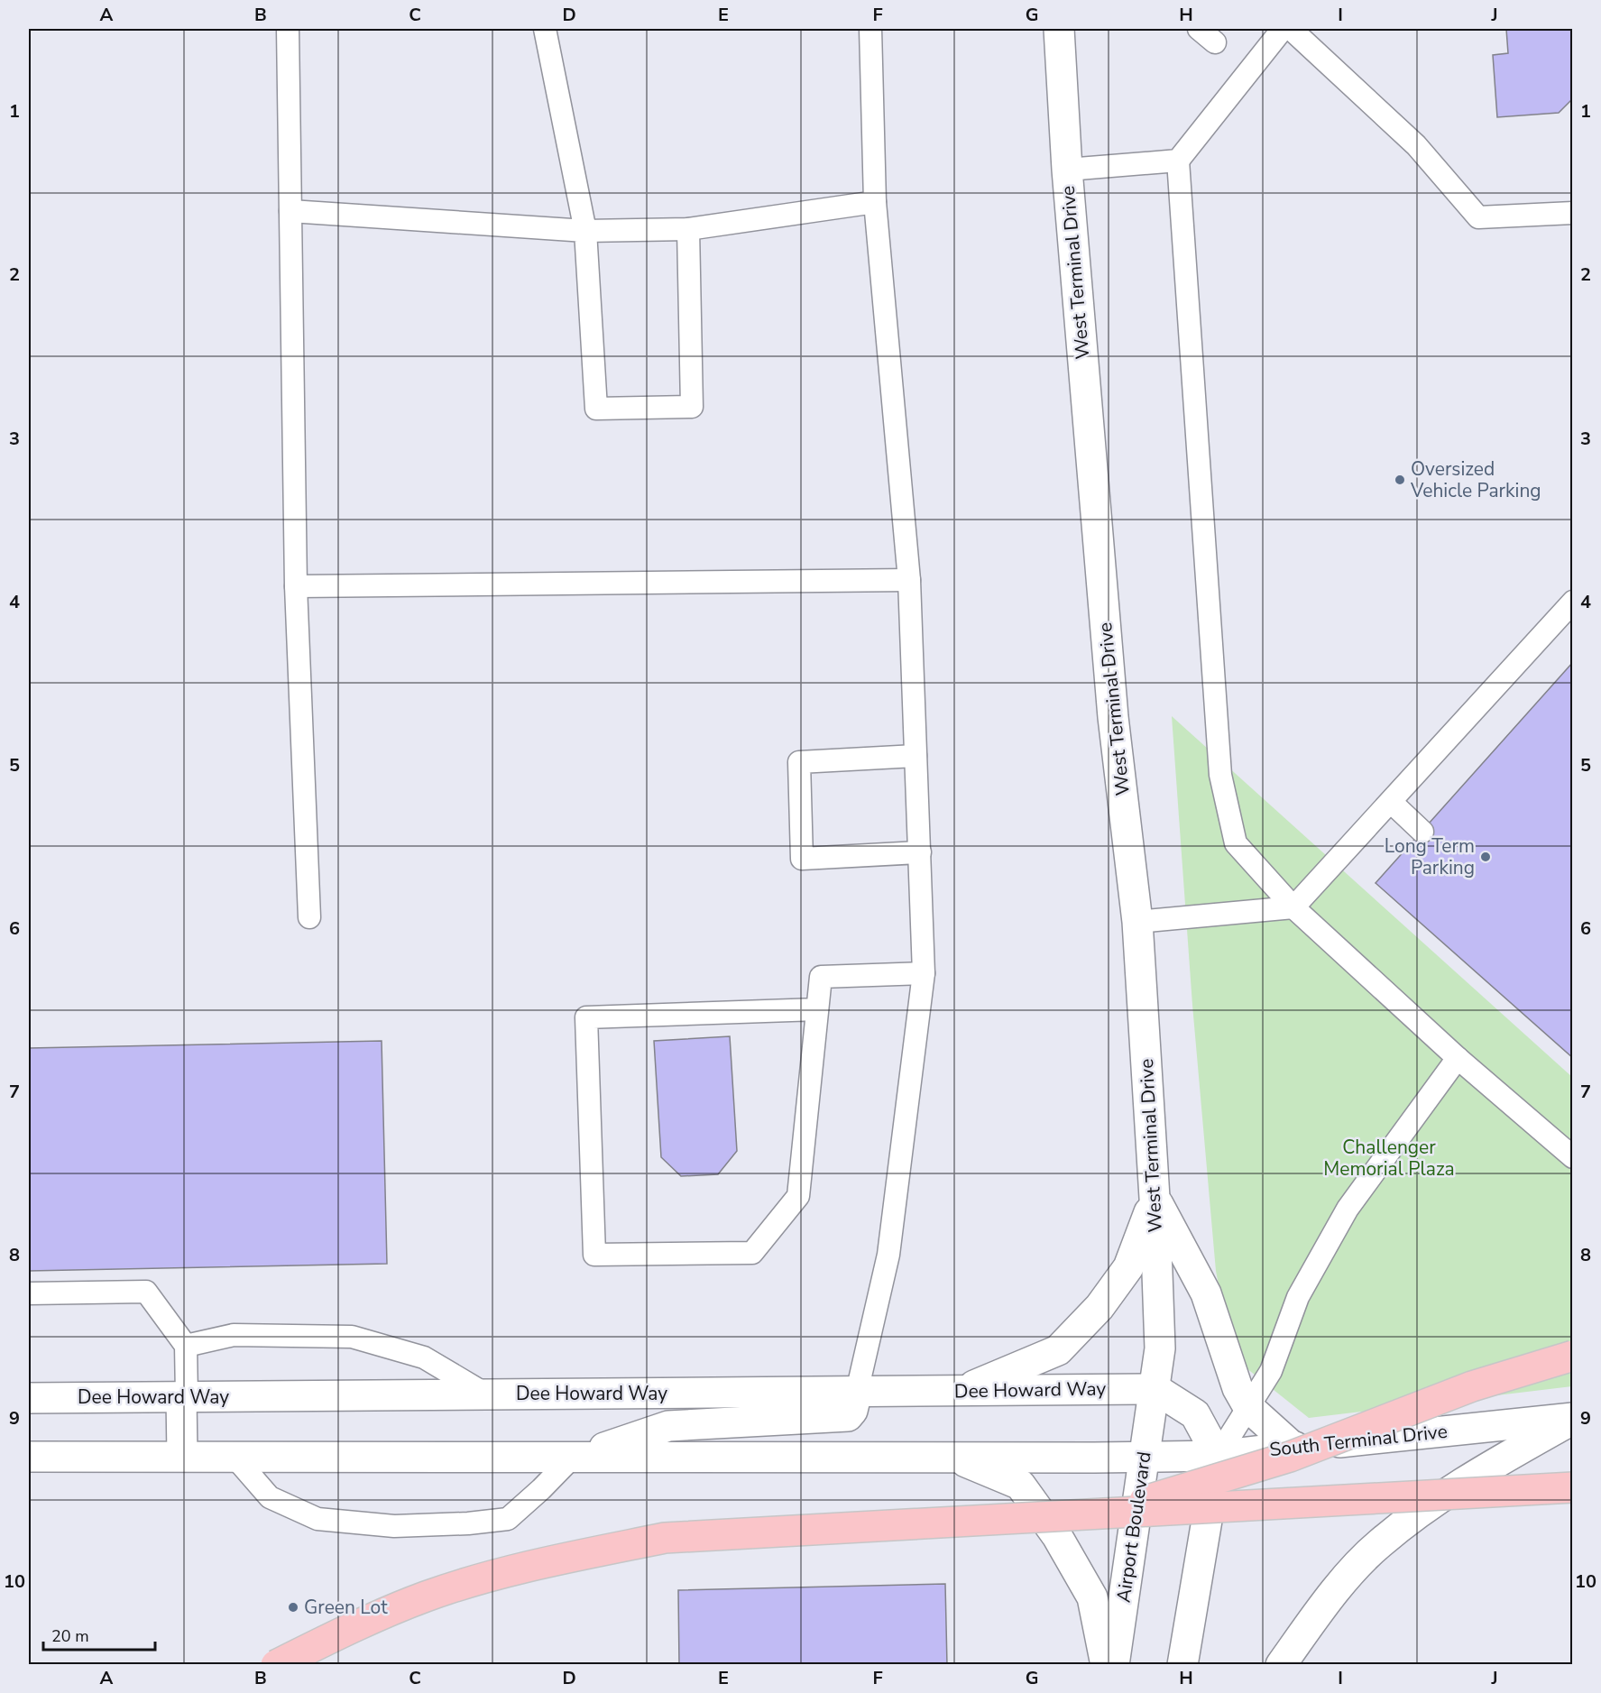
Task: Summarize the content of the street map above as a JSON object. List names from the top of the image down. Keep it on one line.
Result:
{"streets":{"main road":["West Terminal Drive","Dee Howard Way","South Terminal Drive","Airport Boulevard"]},"crossings":[["West Terminal Drive","Dee Howard Way"],["West Terminal Drive","Airport Boulevard"],["Dee Howard Way","Airport Boulevard"],["South Terminal Drive","Airport Boulevard"]],"parks":["Challenger Memorial Plaza"],"places":["Oversized Vehicle Parking","Long Term Parking","Green Lot"],"scale_bar":"20 m","grid":{"columns":["A","B","C","D","E","F","G","H","I","J"],"rows":["1","2","3","4","5","6","7","8","9","10"]}}
